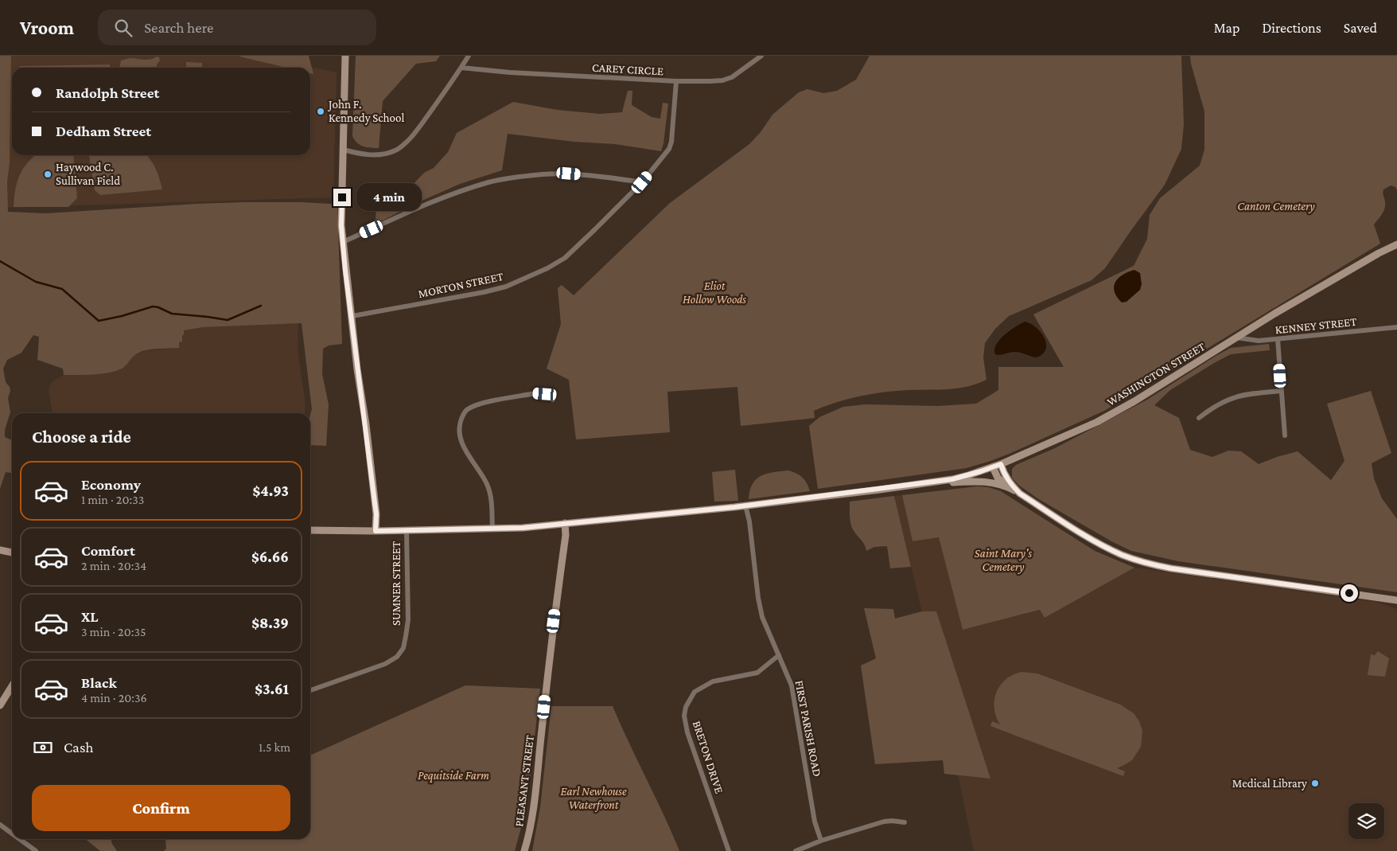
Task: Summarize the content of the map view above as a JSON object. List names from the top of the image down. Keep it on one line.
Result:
{"streets":{"main road":["WASHINGTON STREET","PLEASANT STREET"],"street":["CAREY CIRCLE","MORTON STREET","KENNEY STREET","SUMNER STREET","FIRST PARISH ROAD","BRETON DRIVE"]},"crossings":[["CAREY CIRCLE","MORTON STREET"],["KENNEY STREET","WASHINGTON STREET"],["WASHINGTON STREET","SUMNER STREET"],["WASHINGTON STREET","FIRST PARISH ROAD"],["WASHINGTON STREET","PLEASANT STREET"],["FIRST PARISH ROAD","BRETON DRIVE"]],"parks":["Canton Cemetery","Eliot Hollow Woods","Saint Mary's Cemetery","Pequitside Farm","Earl Newhouse Waterfront"],"places":["John F. Kennedy School","Haywood C. Sullivan Field","Medical Library"],"page":{"header":"Vroom","search":"Search here","nav":["Map","Directions","Saved"],"banner":["Randolph Street","Dedham Street"],"bubble":"4 min","heading":"Choose a ride","list":[{"name":"Economy","note":"1 min · 20:33","value":"$4.93"},{"name":"Comfort","note":"2 min · 20:34","value":"$6.66"},{"name":"XL","note":"3 min · 20:35","value":"$8.39"},{"name":"Black","note":"4 min · 20:36","value":"$3.61"}],"pay":["Cash","1.5 km"],"buttons":"Confirm"}}
